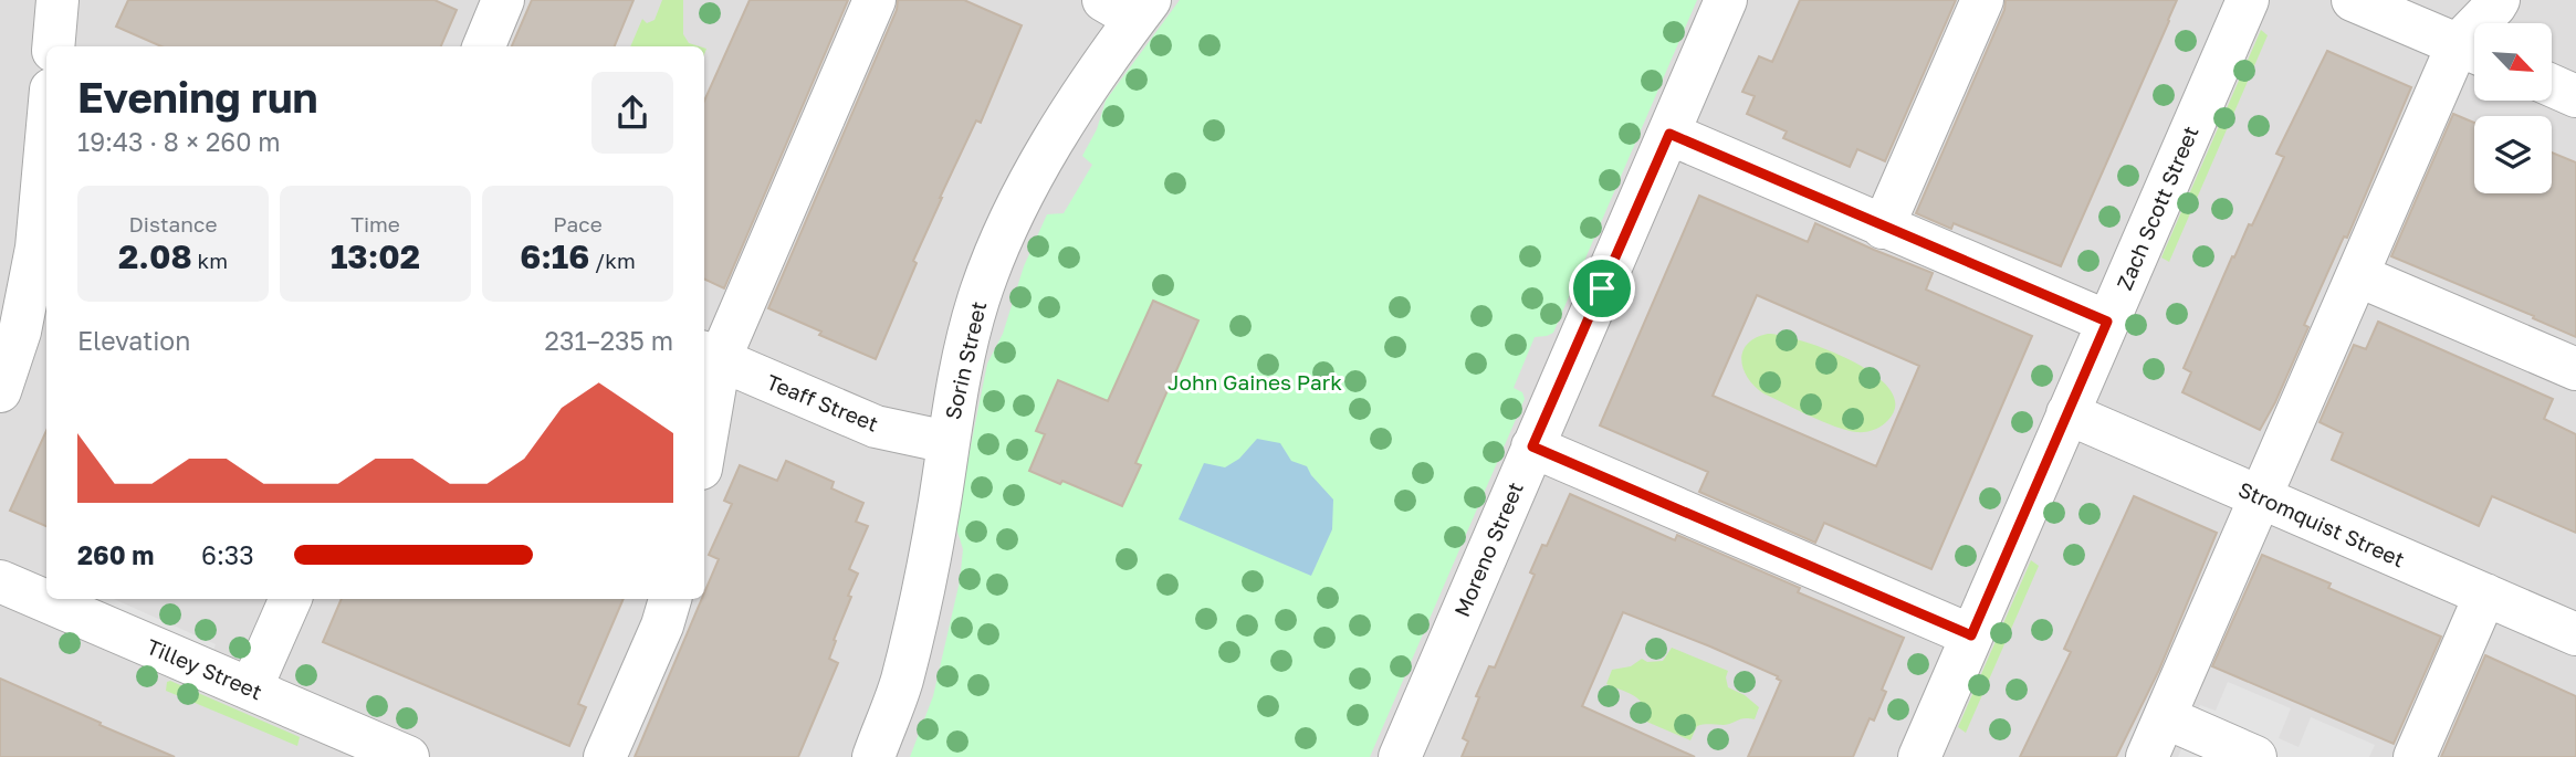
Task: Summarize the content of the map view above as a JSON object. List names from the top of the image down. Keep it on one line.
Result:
{"streets":{"street":["Zach Scott Street","Sorin Street","Teaff Street","Stromquist Street","Moreno Street","Tilley Street"]},"crossings":[["Zach Scott Street","Stromquist Street"],["Sorin Street","Teaff Street"]],"parks":["John Gaines Park"],"north":"bottom right","page":{"heading":["Evening run","19:43 · 8 × 260 m"],"stats":[["Distance","2.08 km"],["Time","13:02"],["Pace","6:16 /km"]],"chart":["Elevation","231–235 m"],"list":[{"name":"260 m","note":"6:33"}]}}
